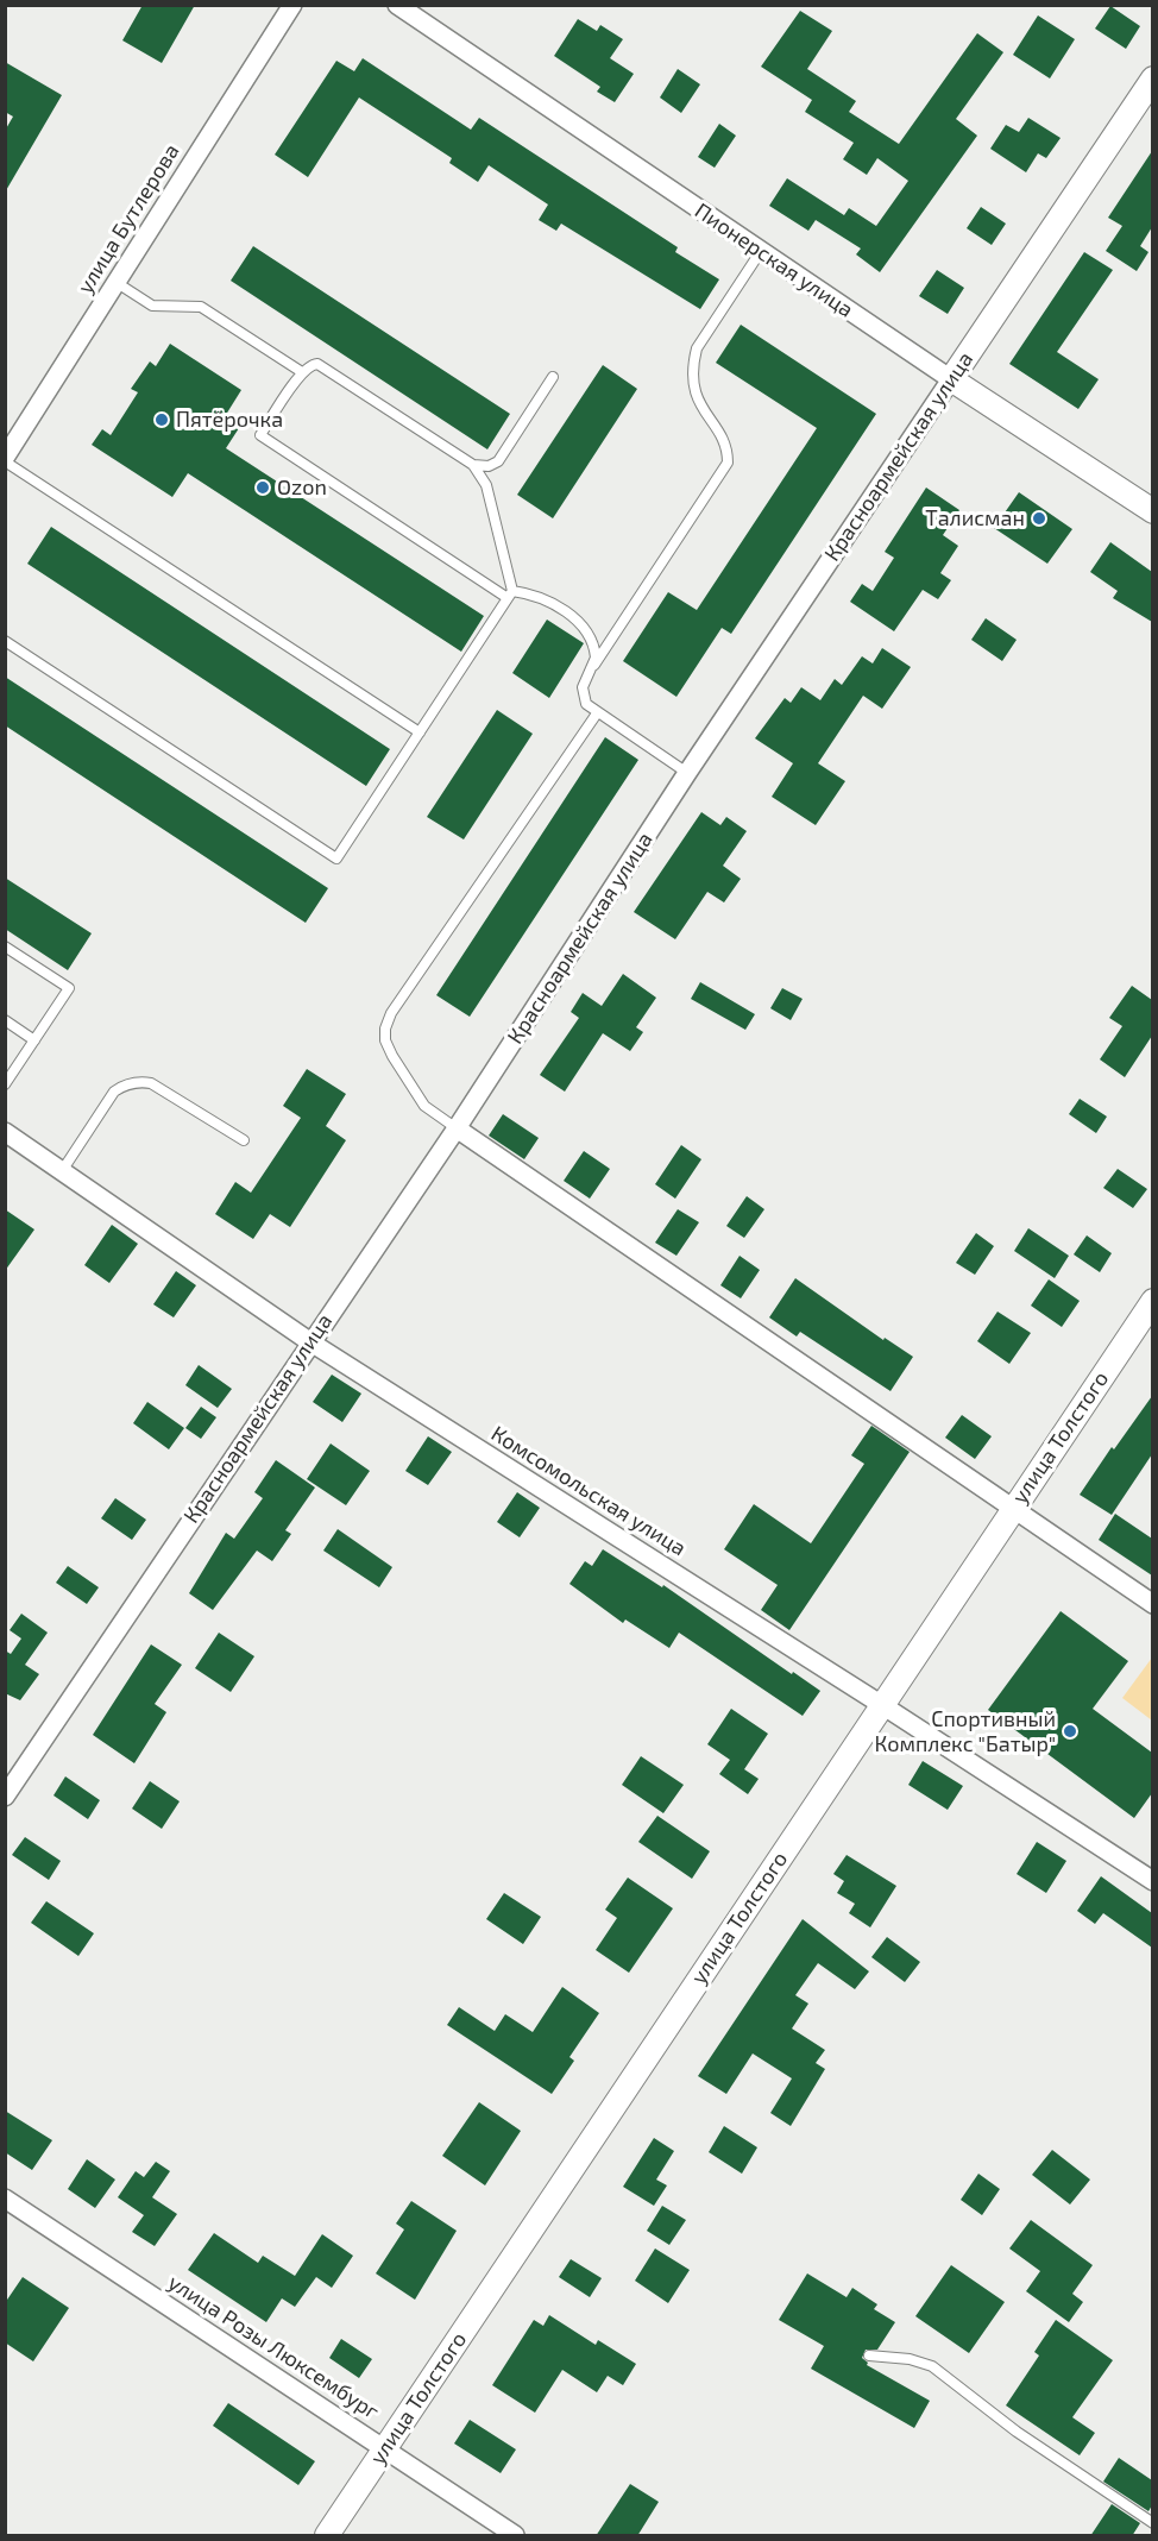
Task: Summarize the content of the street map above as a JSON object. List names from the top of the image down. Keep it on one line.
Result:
{"streets":{"street":["улица Бутлерова","Пионерская улица","Красноармейская улица","улица Толстого","Комсомольская улица","улица Розы Люксембург"]},"crossings":[["Пионерская улица","Красноармейская улица"],["Красноармейская улица","Комсомольская улица"],["улица Толстого","Комсомольская улица"],["улица Толстого","улица Розы Люксембург"]],"places":["Пятёрочка","Ozon","Талисман","Спортивный Комплекс \"Батыр\""]}
